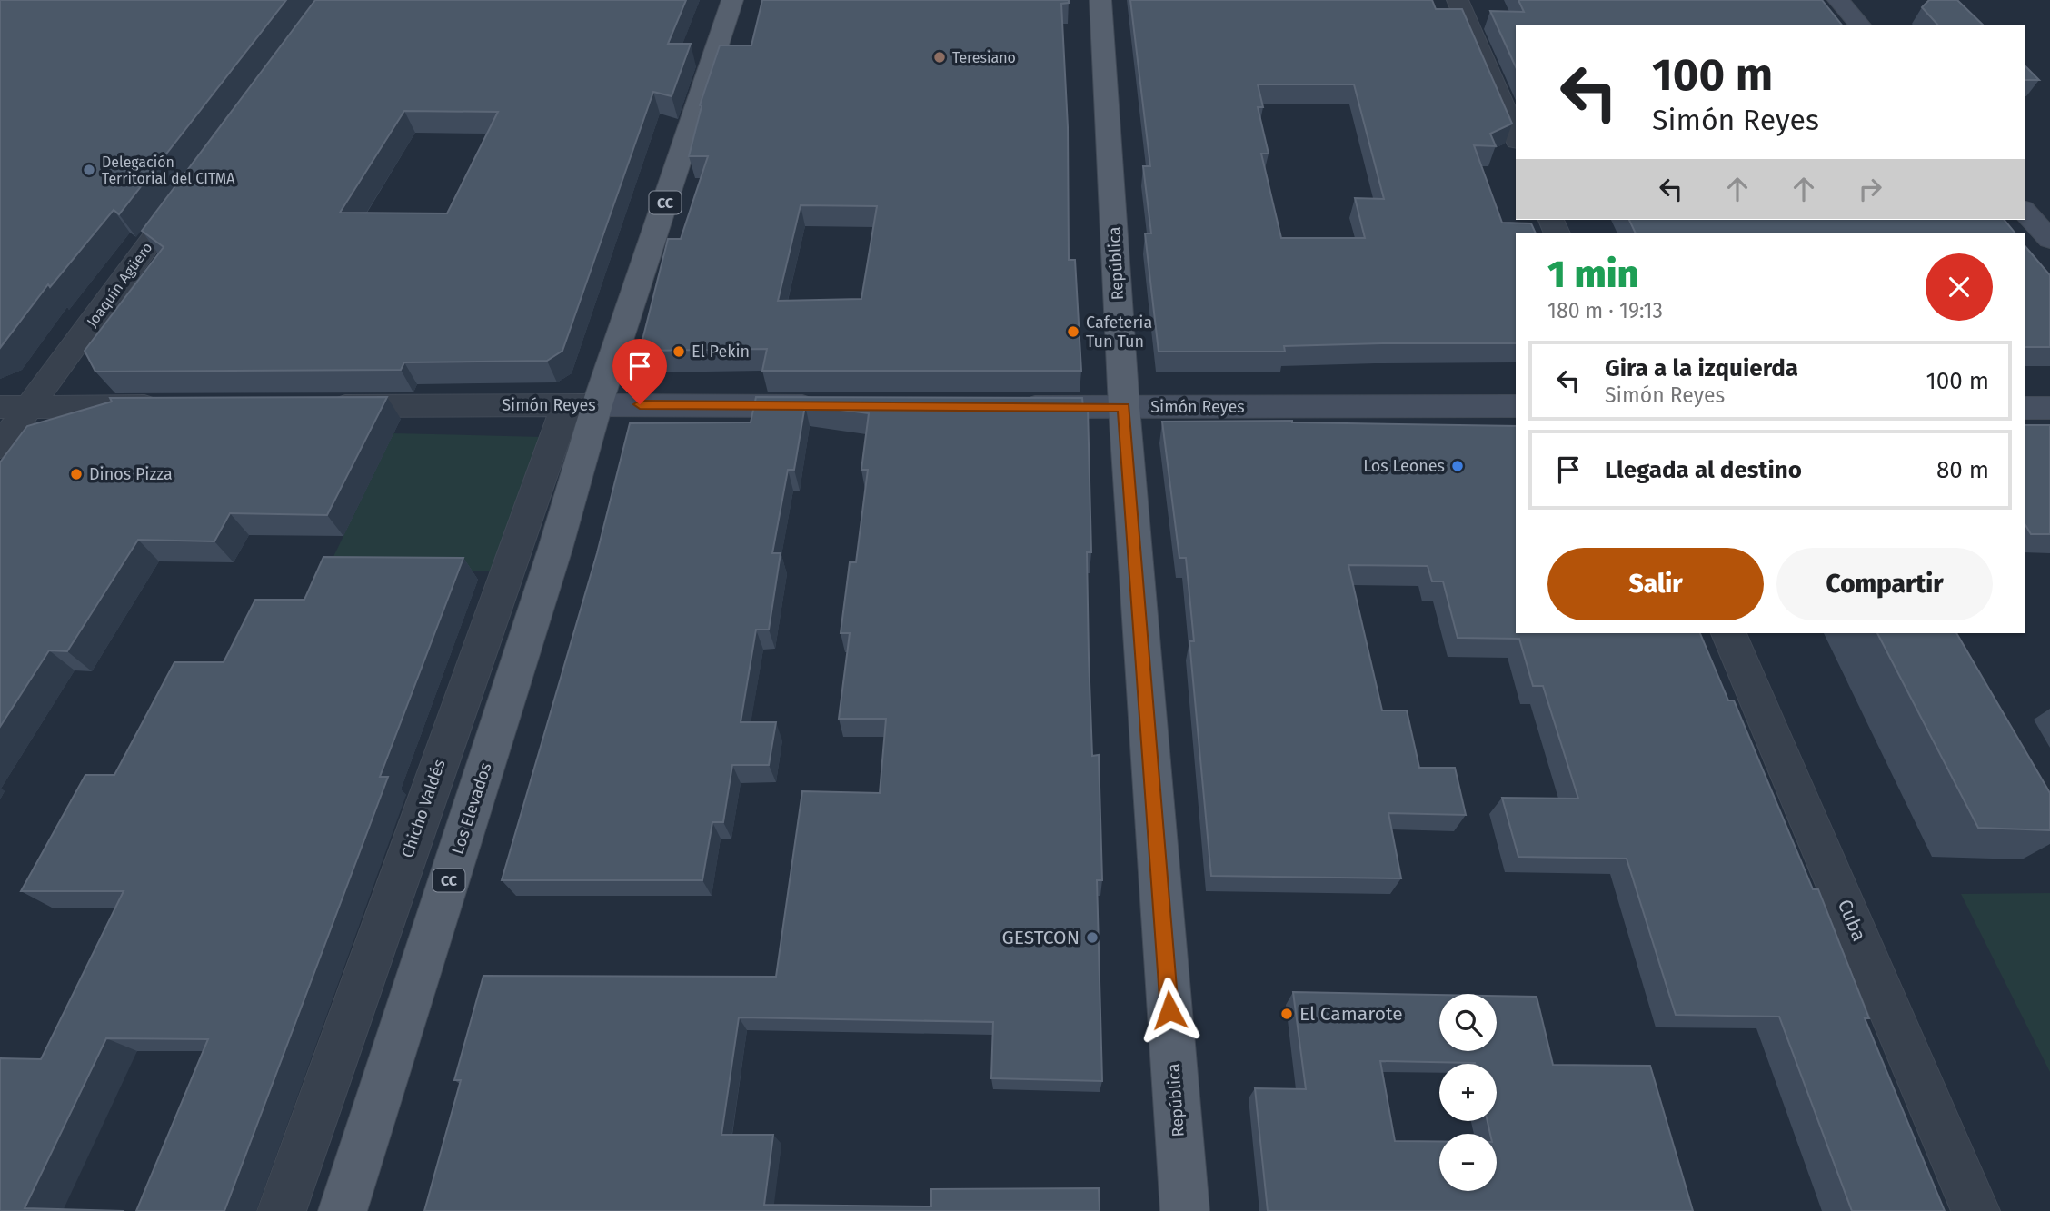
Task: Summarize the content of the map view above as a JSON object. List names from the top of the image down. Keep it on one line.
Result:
{"streets":{"main road":["CC","República","Los Elevados"],"street":["Joaquín Agüero","Simón Reyes","Chicho Valdés","Cuba"]},"crossings":[["CC","Simón Reyes"],["CC","Chicho Valdés"],["CC","Los Elevados"],["República","Simón Reyes"],["Simón Reyes","Chicho Valdés"],["Simón Reyes","Los Elevados"],["Chicho Valdés","Los Elevados"]],"places":["Teresiano","Delegación Territorial del CITMA","Cafeteria Tun Tun","El Pekin","Los Leones","Dinos Pizza","GESTCON","El Camarote"],"page":{"turn":["100 m","Simón Reyes"],"heading":["1 min","180 m · 19:13"],"list":[{"name":"Gira a la izquierda","note":"Simón Reyes","value":"100 m"},{"name":"Llegada al destino","value":"80 m"}],"buttons":["Salir","Compartir"],"map_buttons":["+","−"]}}
